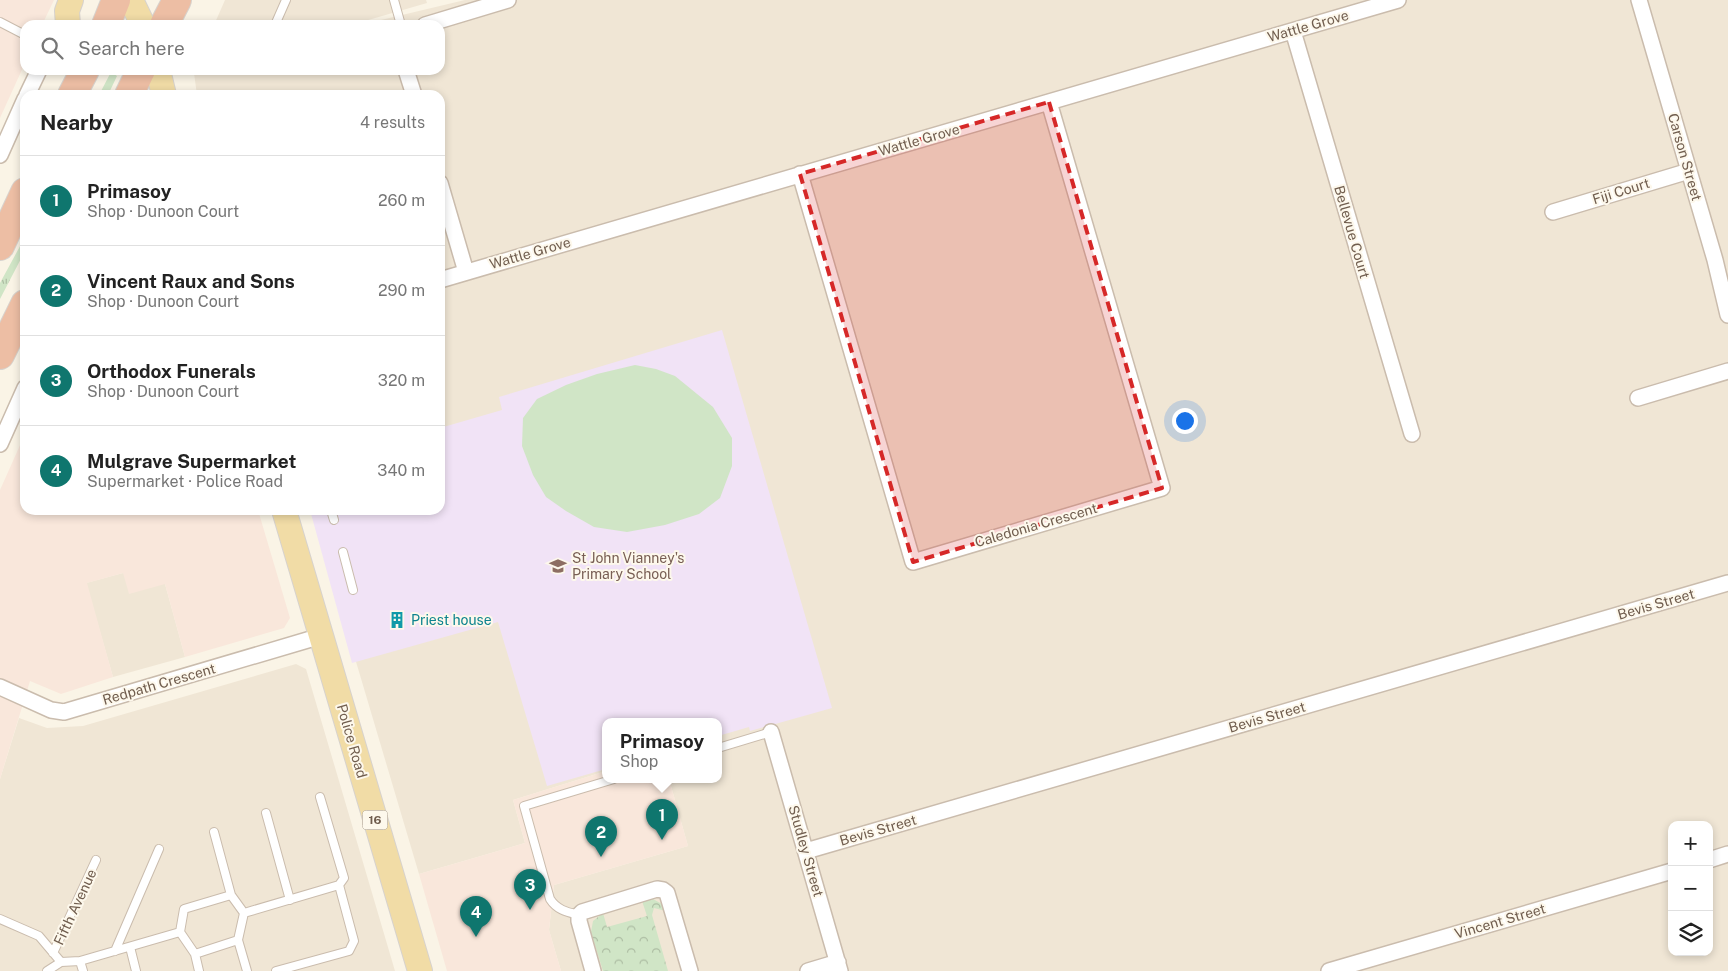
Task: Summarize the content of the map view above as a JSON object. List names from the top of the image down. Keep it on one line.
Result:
{"streets":{"main road":["Police Road","16"],"street":["Wattle Grove","Carson Street","Fiji Court","Bellevue Court","Caledonia Crescent","Bevis Street","Redpath Crescent","Studley Street","Vincent Street"],"lane":["Fifth Avenue"]},"crossings":[["Wattle Grove","Bellevue Court"],["Wattle Grove","Caledonia Crescent"],["Carson Street","Fiji Court"],["Bevis Street","Studley Street"],["Redpath Crescent","Police Road"]],"places":{"school or university":["St John Vianney's Primary School"],"building":["Priest house"]},"page":{"search":"Search here","heading":["Nearby","4 results"],"list":[{"mark":"1","name":"Primasoy","note":"Shop · Dunoon Court","value":"260 m"},{"mark":"2","name":"Vincent Raux and Sons","note":"Shop · Dunoon Court","value":"290 m"},{"mark":"3","name":"Orthodox Funerals","note":"Shop · Dunoon Court","value":"320 m"},{"mark":"4","name":"Mulgrave Supermarket","note":"Supermarket · Police Road","value":"340 m"}],"popup":["Primasoy","Shop"],"pins":["1","2","3","4"],"map_buttons":["+","−"]}}
